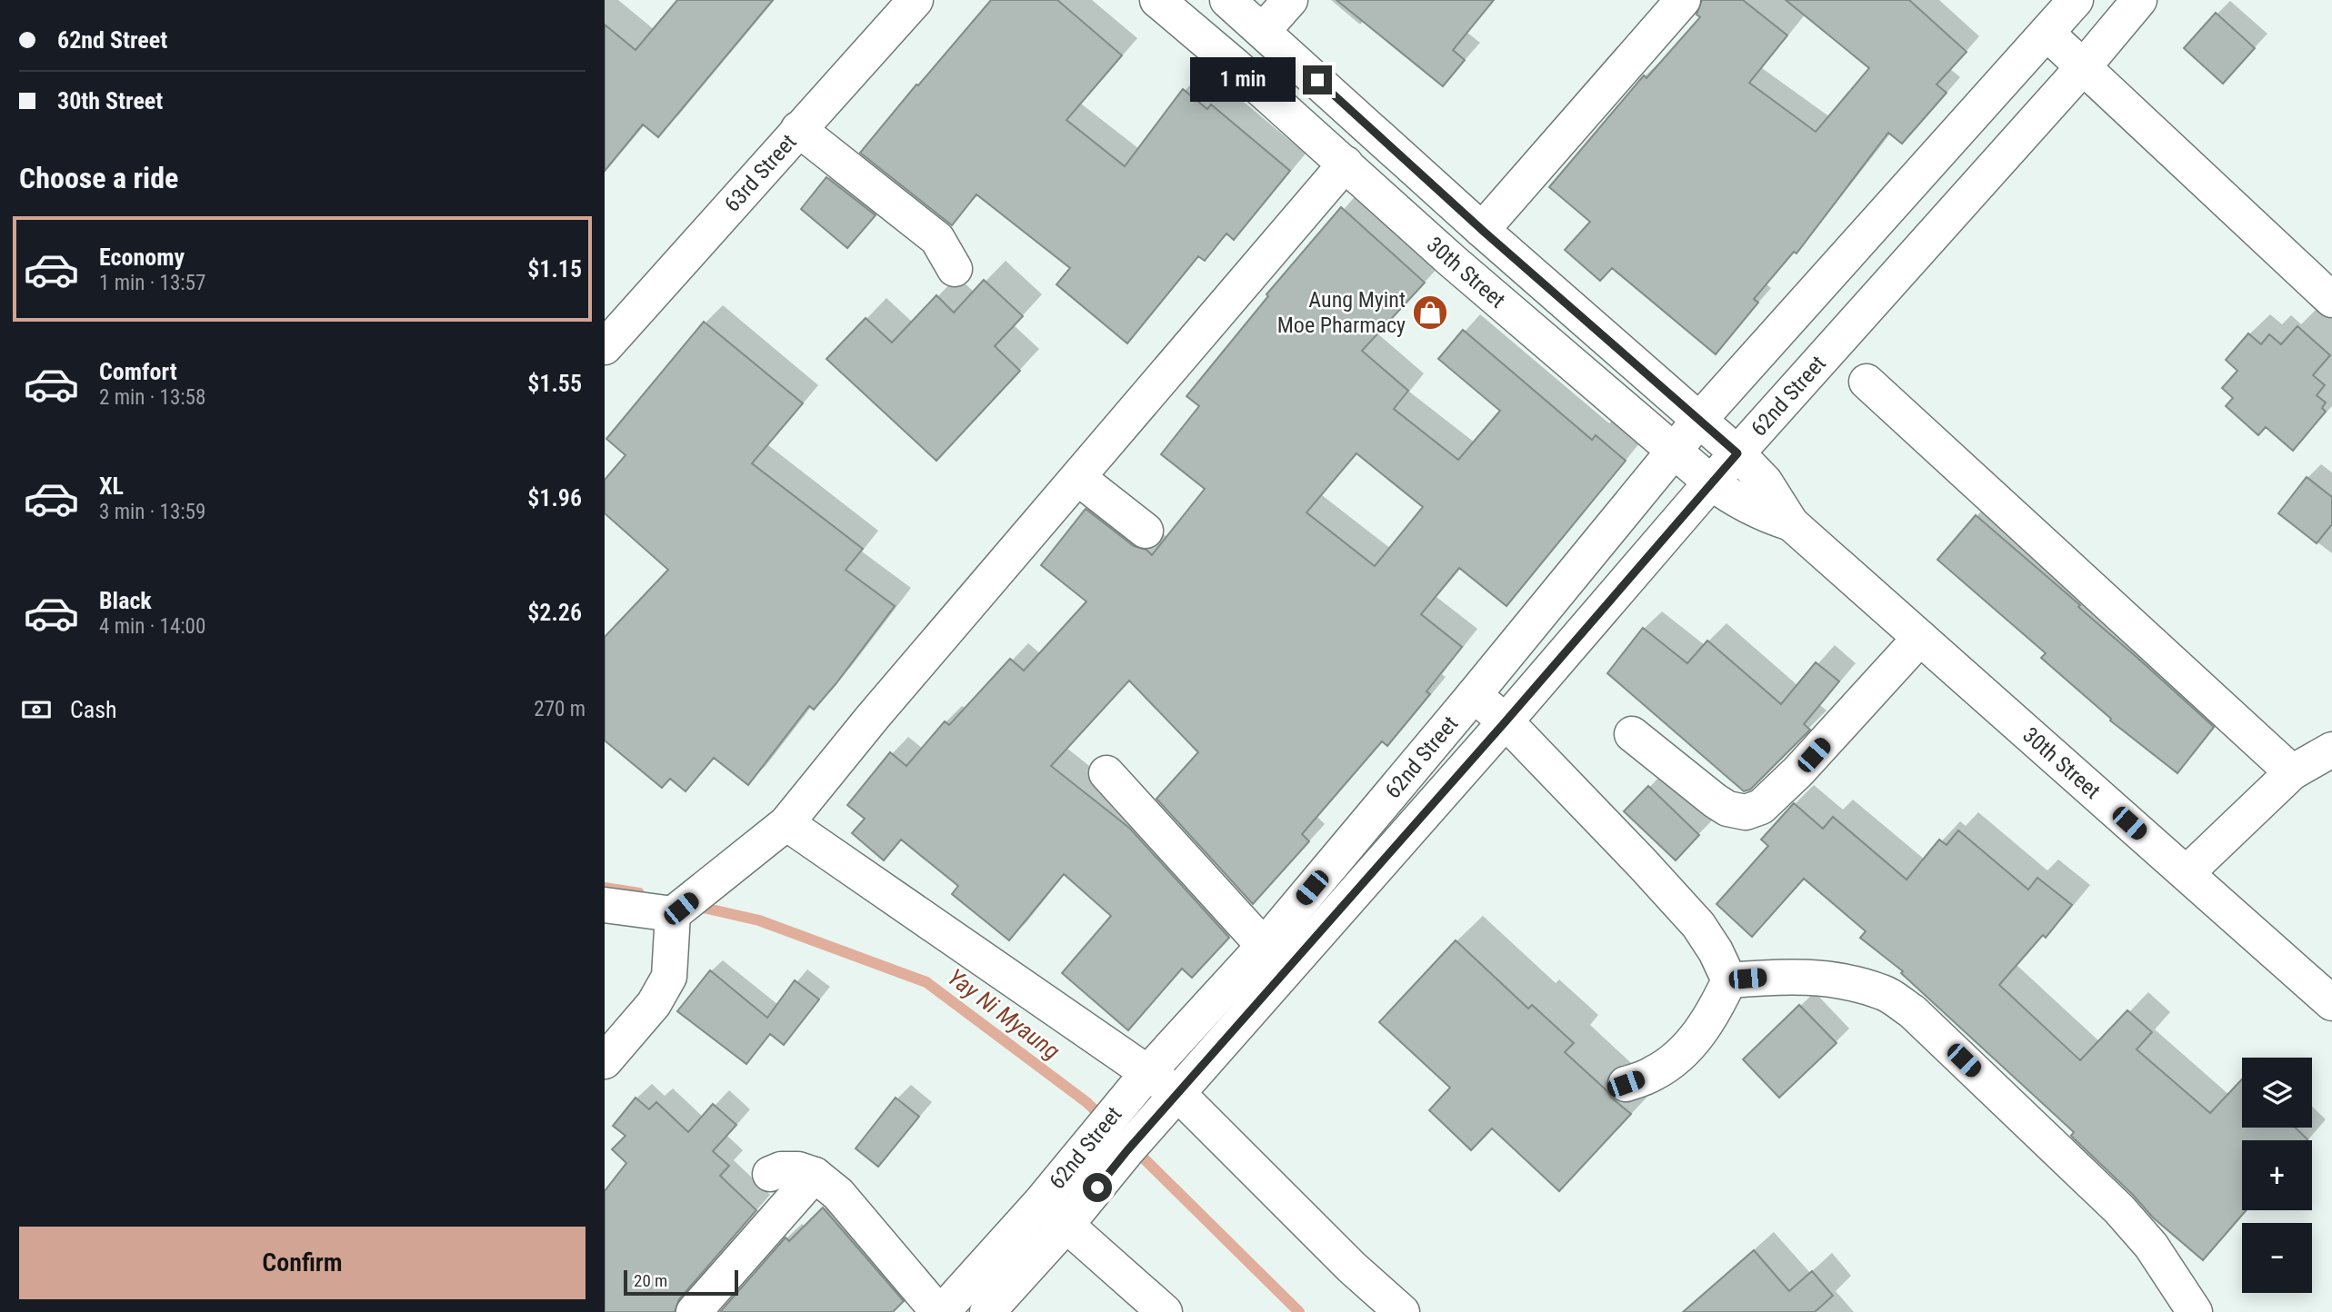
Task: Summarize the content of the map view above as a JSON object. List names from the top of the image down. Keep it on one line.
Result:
{"streets":{"main road":["63rd Street","30th Street","62nd Street"]},"crossings":[["30th Street","62nd Street"]],"water":["Yay Ni Myaung"],"places":{"shop":["Aung Myint Moe Pharmacy"]},"scale_bar":"20 m","page":{"banner":["62nd Street","30th Street"],"bubble":"1 min","heading":"Choose a ride","list":[{"name":"Economy","note":"1 min · 13:57","value":"$1.15"},{"name":"Comfort","note":"2 min · 13:58","value":"$1.55"},{"name":"XL","note":"3 min · 13:59","value":"$1.96"},{"name":"Black","note":"4 min · 14:00","value":"$2.26"}],"pay":["Cash","270 m"],"map_buttons":["+","−"],"buttons":"Confirm","scale":"20 m"}}
